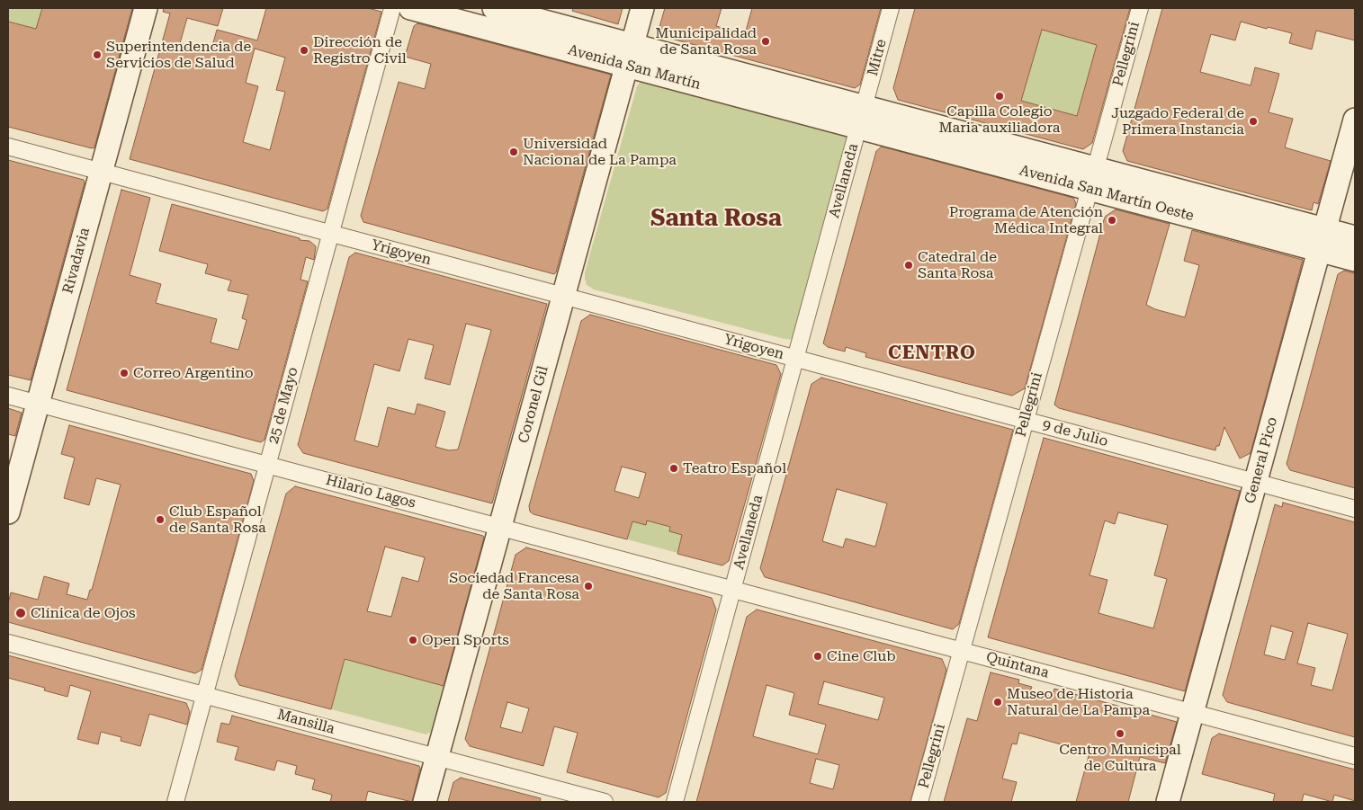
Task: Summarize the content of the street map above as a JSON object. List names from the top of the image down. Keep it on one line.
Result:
{"streets":{"main road":["Avenida San Martín","Avenida San Martín Oeste","Rivadavia","Coronel Gil","General Pico"],"street":["Pellegrini","Mitre","Avellaneda","Yrigoyen","25 de Mayo","9 de Julio","Hilario Lagos","Quintana","Mansilla"]},"crossings":[["Pellegrini","Avenida San Martín Oeste"],["Pellegrini","9 de Julio"],["Pellegrini","Quintana"],["Mitre","Avenida San Martín"],["Mitre","Avellaneda"],["Mitre","Avenida San Martín Oeste"],["Avenida San Martín","Avellaneda"],["Avenida San Martín","Avenida San Martín Oeste"],["Avenida San Martín","Coronel Gil"],["Avellaneda","Avenida San Martín Oeste"],["Avellaneda","Yrigoyen"],["Avellaneda","9 de Julio"],["Avellaneda","Hilario Lagos"],["Avellaneda","Quintana"],["Avenida San Martín Oeste","General Pico"],["Yrigoyen","Rivadavia"],["Yrigoyen","Coronel Gil"],["Yrigoyen","25 de Mayo"],["Yrigoyen","9 de Julio"],["Rivadavia","Hilario Lagos"],["Coronel Gil","Hilario Lagos"],["Coronel Gil","Mansilla"],["25 de Mayo","Hilario Lagos"],["25 de Mayo","Mansilla"],["9 de Julio","General Pico"],["General Pico","Quintana"],["Hilario Lagos","Quintana"]],"districts":["Santa Rosa","CENTRO"],"places":["Municipalidad de Santa Rosa","Dirección de Registro Civil","Superintendencia de Servicios de Salud","Capilla Colegio Maria auxiliadora","Juzgado Federal de Primera Instancia","Universidad Nacional de La Pampa","Programa de Atención Médica Integral","Catedral de Santa Rosa","Correo Argentino","Teatro Español","Club Español de Santa Rosa","Sociedad Francesa de Santa Rosa","Clínica de Ojos","Open Sports","Cine Club","Museo de Historia Natural de La Pampa","Centro Municipal de Cultura"]}
